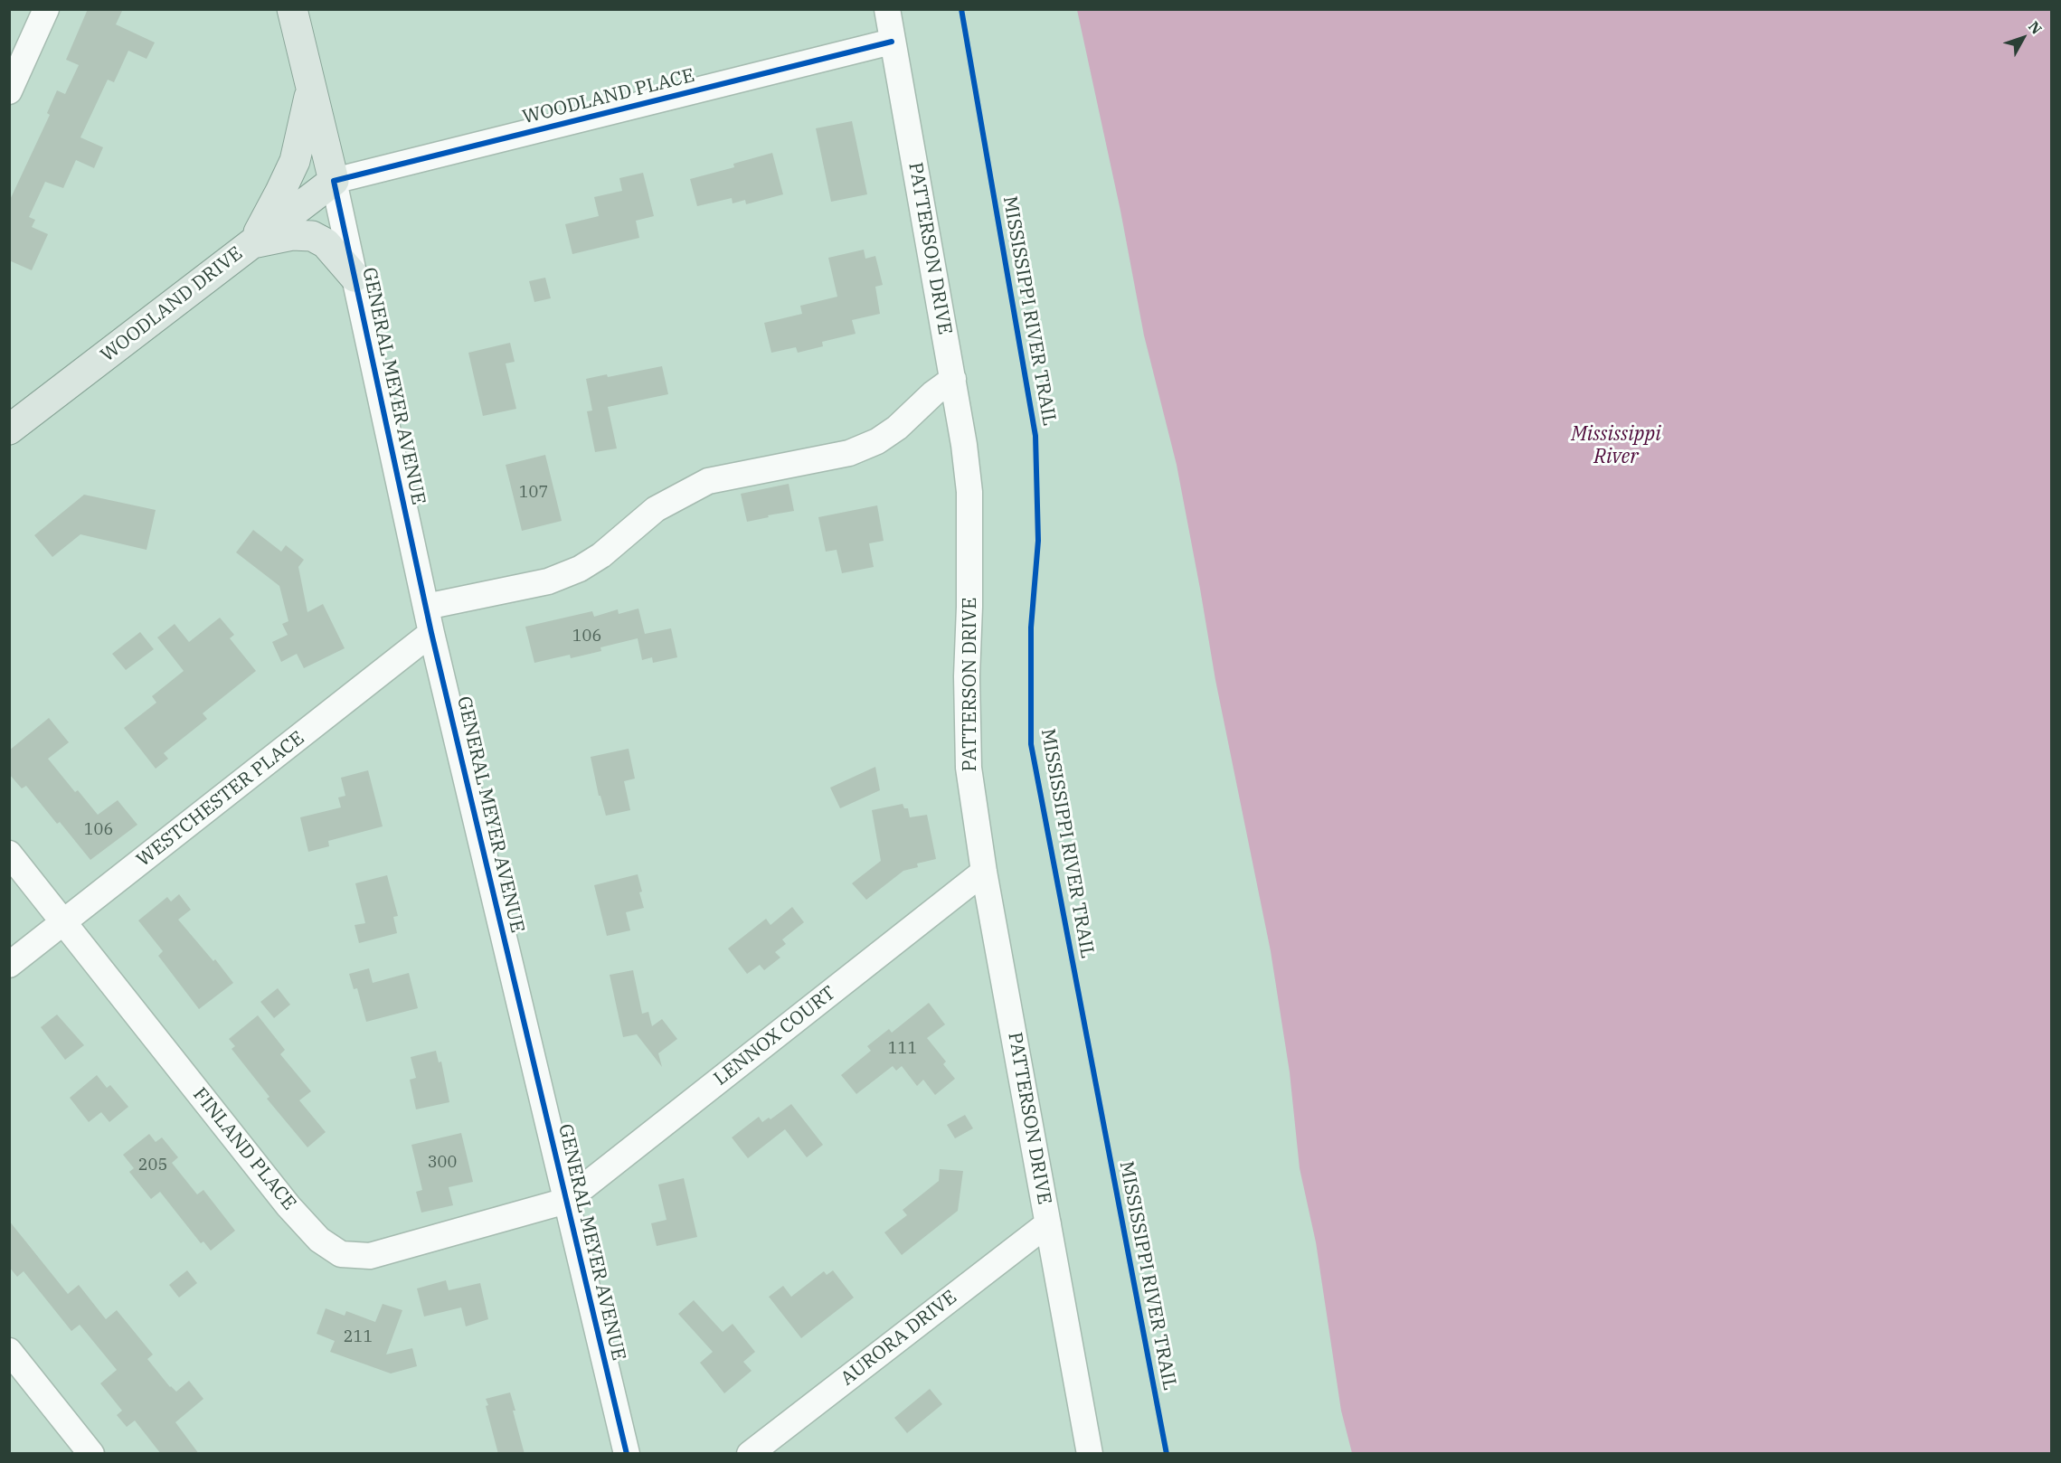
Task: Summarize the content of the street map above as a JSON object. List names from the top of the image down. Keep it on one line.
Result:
{"streets":{"main road":["WOODLAND DRIVE","GENERAL MEYER AVENUE"],"street":["WOODLAND PLACE","PATTERSON DRIVE","WESTCHESTER PLACE","LENNOX COURT","FINLAND PLACE","AURORA DRIVE"],"cycle path":["MISSISSIPPI RIVER TRAIL"]},"crossings":[["WOODLAND PLACE","PATTERSON DRIVE"],["WOODLAND PLACE","WOODLAND DRIVE"],["WOODLAND PLACE","GENERAL MEYER AVENUE"],["PATTERSON DRIVE","LENNOX COURT"],["PATTERSON DRIVE","AURORA DRIVE"],["WOODLAND DRIVE","GENERAL MEYER AVENUE"],["GENERAL MEYER AVENUE","WESTCHESTER PLACE"],["GENERAL MEYER AVENUE","LENNOX COURT"],["GENERAL MEYER AVENUE","FINLAND PLACE"],["WESTCHESTER PLACE","FINLAND PLACE"],["LENNOX COURT","FINLAND PLACE"]],"water":["Mississippi River"],"house_numbers":["107","106","106","111","300","205","211"],"north":"top right"}
